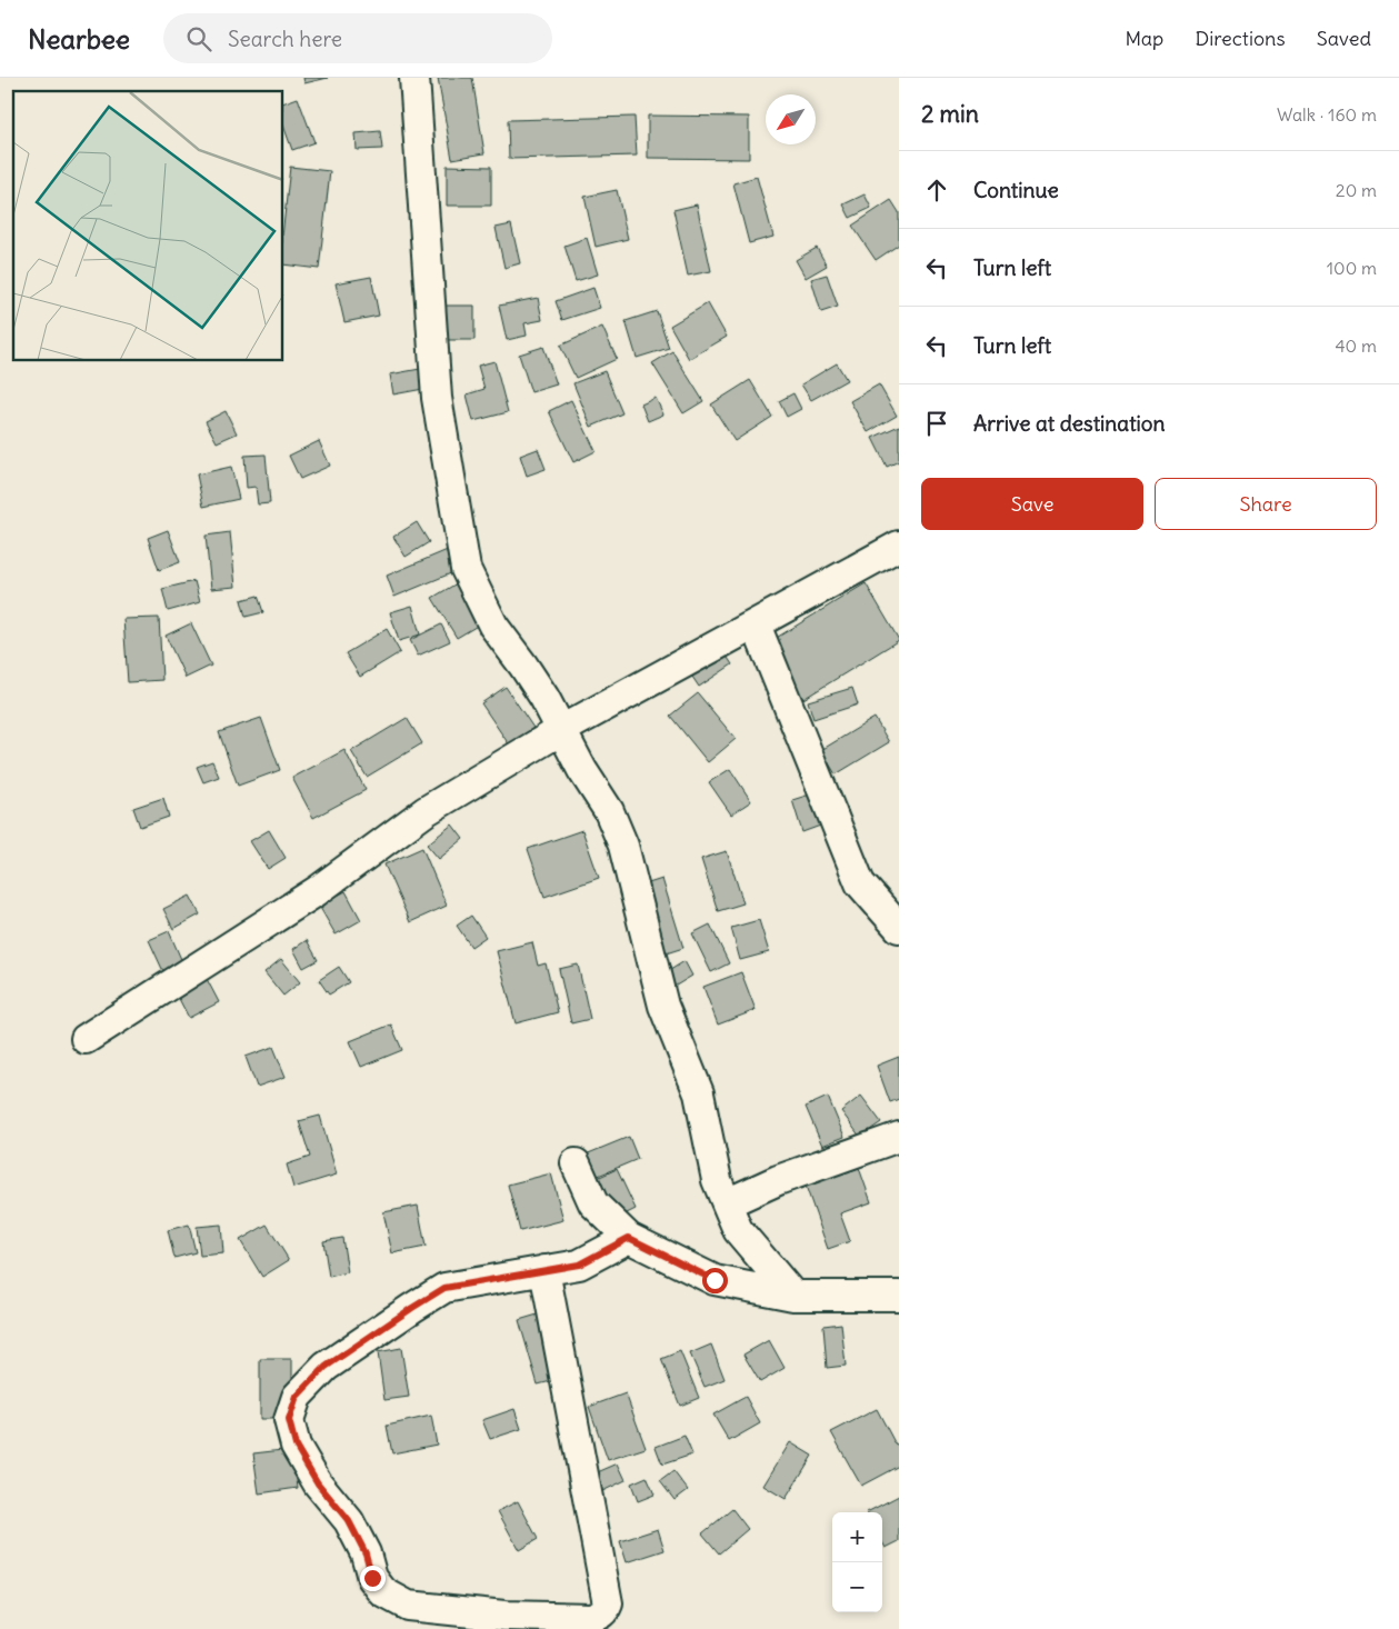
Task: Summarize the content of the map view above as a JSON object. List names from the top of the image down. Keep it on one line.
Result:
{"north":"bottom left","page":{"header":"Nearbee","search":"Search here","nav":["Map","Directions","Saved"],"heading":["2 min","Walk · 160 m"],"list":[["Continue","20 m"],["Turn left","100 m"],["Turn left","40 m"],"Arrive at destination"],"buttons":["Save","Share"],"map_buttons":["+","−"]}}
